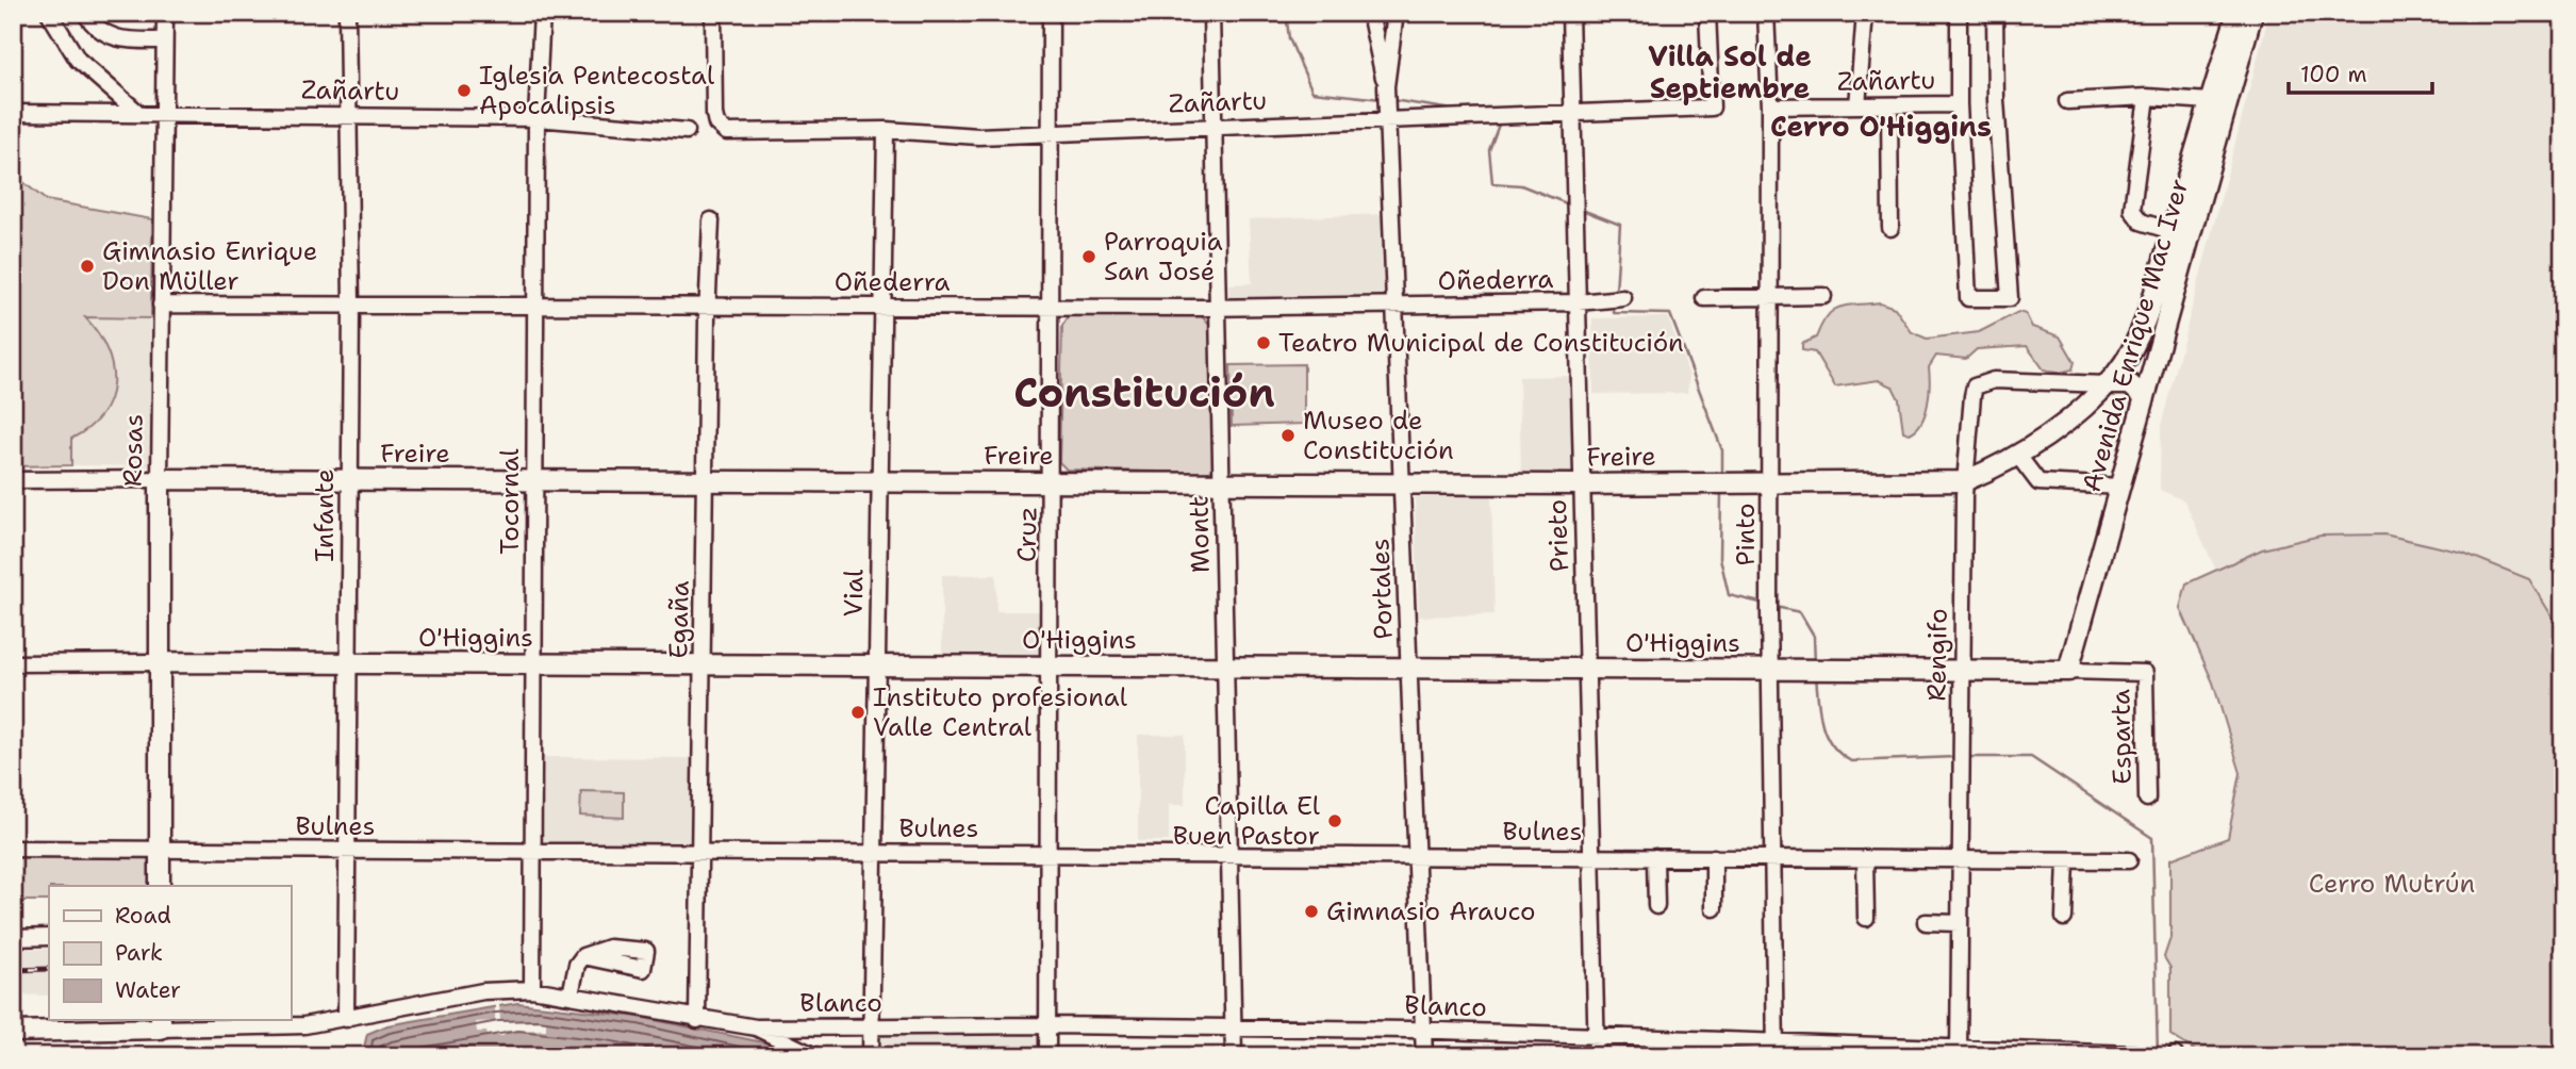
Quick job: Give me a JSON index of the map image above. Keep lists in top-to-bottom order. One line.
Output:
{"streets":{"main road":["Avenida Enrique Mac Iver","Rosas","Freire","O'Higgins"],"street":["Zañartu","Oñederra","Tocornal","Infante","Cruz","Montt","Pinto","Prieto","Portales","Vial","Egaña","Rengifo","Esparta","Bulnes","Blanco"]},"crossings":[["Zañartu","Rosas"],["Zañartu","Tocornal"],["Zañartu","Infante"],["Zañartu","Cruz"],["Zañartu","Montt"],["Zañartu","Pinto"],["Zañartu","Prieto"],["Zañartu","Portales"],["Zañartu","Vial"],["Oñederra","Rosas"],["Oñederra","Tocornal"],["Oñederra","Infante"],["Oñederra","Cruz"],["Oñederra","Montt"],["Oñederra","Prieto"],["Oñederra","Portales"],["Oñederra","Vial"],["Oñederra","Egaña"],["Avenida Enrique Mac Iver","Freire"],["Avenida Enrique Mac Iver","O'Higgins"],["Avenida Enrique Mac Iver","Rengifo"],["Rosas","Freire"],["Rosas","O'Higgins"],["Rosas","Bulnes"],["Freire","Tocornal"],["Freire","Infante"],["Freire","Cruz"],["Freire","Montt"],["Freire","Pinto"],["Freire","Prieto"],["Freire","Portales"],["Freire","Vial"],["Freire","Egaña"],["Freire","Rengifo"],["Tocornal","O'Higgins"],["Tocornal","Bulnes"],["Infante","O'Higgins"],["Infante","Bulnes"],["Cruz","O'Higgins"],["Cruz","Bulnes"],["Cruz","Blanco"],["Montt","O'Higgins"],["Montt","Bulnes"],["Montt","Blanco"],["Pinto","O'Higgins"],["Pinto","Bulnes"],["Pinto","Blanco"],["Prieto","O'Higgins"],["Prieto","Bulnes"],["Prieto","Blanco"],["Portales","O'Higgins"],["Portales","Bulnes"],["Portales","Blanco"],["Vial","O'Higgins"],["Vial","Bulnes"],["Vial","Blanco"],["Egaña","O'Higgins"],["Egaña","Bulnes"],["O'Higgins","Rengifo"],["O'Higgins","Esparta"],["Rengifo","Bulnes"],["Rengifo","Blanco"]],"districts":["Villa Sol de Septiembre","Cerro O'Higgins","Constitución"],"parks":["Cerro Mutrún"],"places":["Iglesia Pentecostal Apocalipsis","Parroquia San José","Gimnasio Enrique Don Müller","Teatro Municipal de Constitución","Museo de Constitución","Instituto profesional Valle Central","Capilla El Buen Pastor","Gimnasio Arauco"],"legend":["Road","Park","Water"],"scale_bar":"100 m"}
